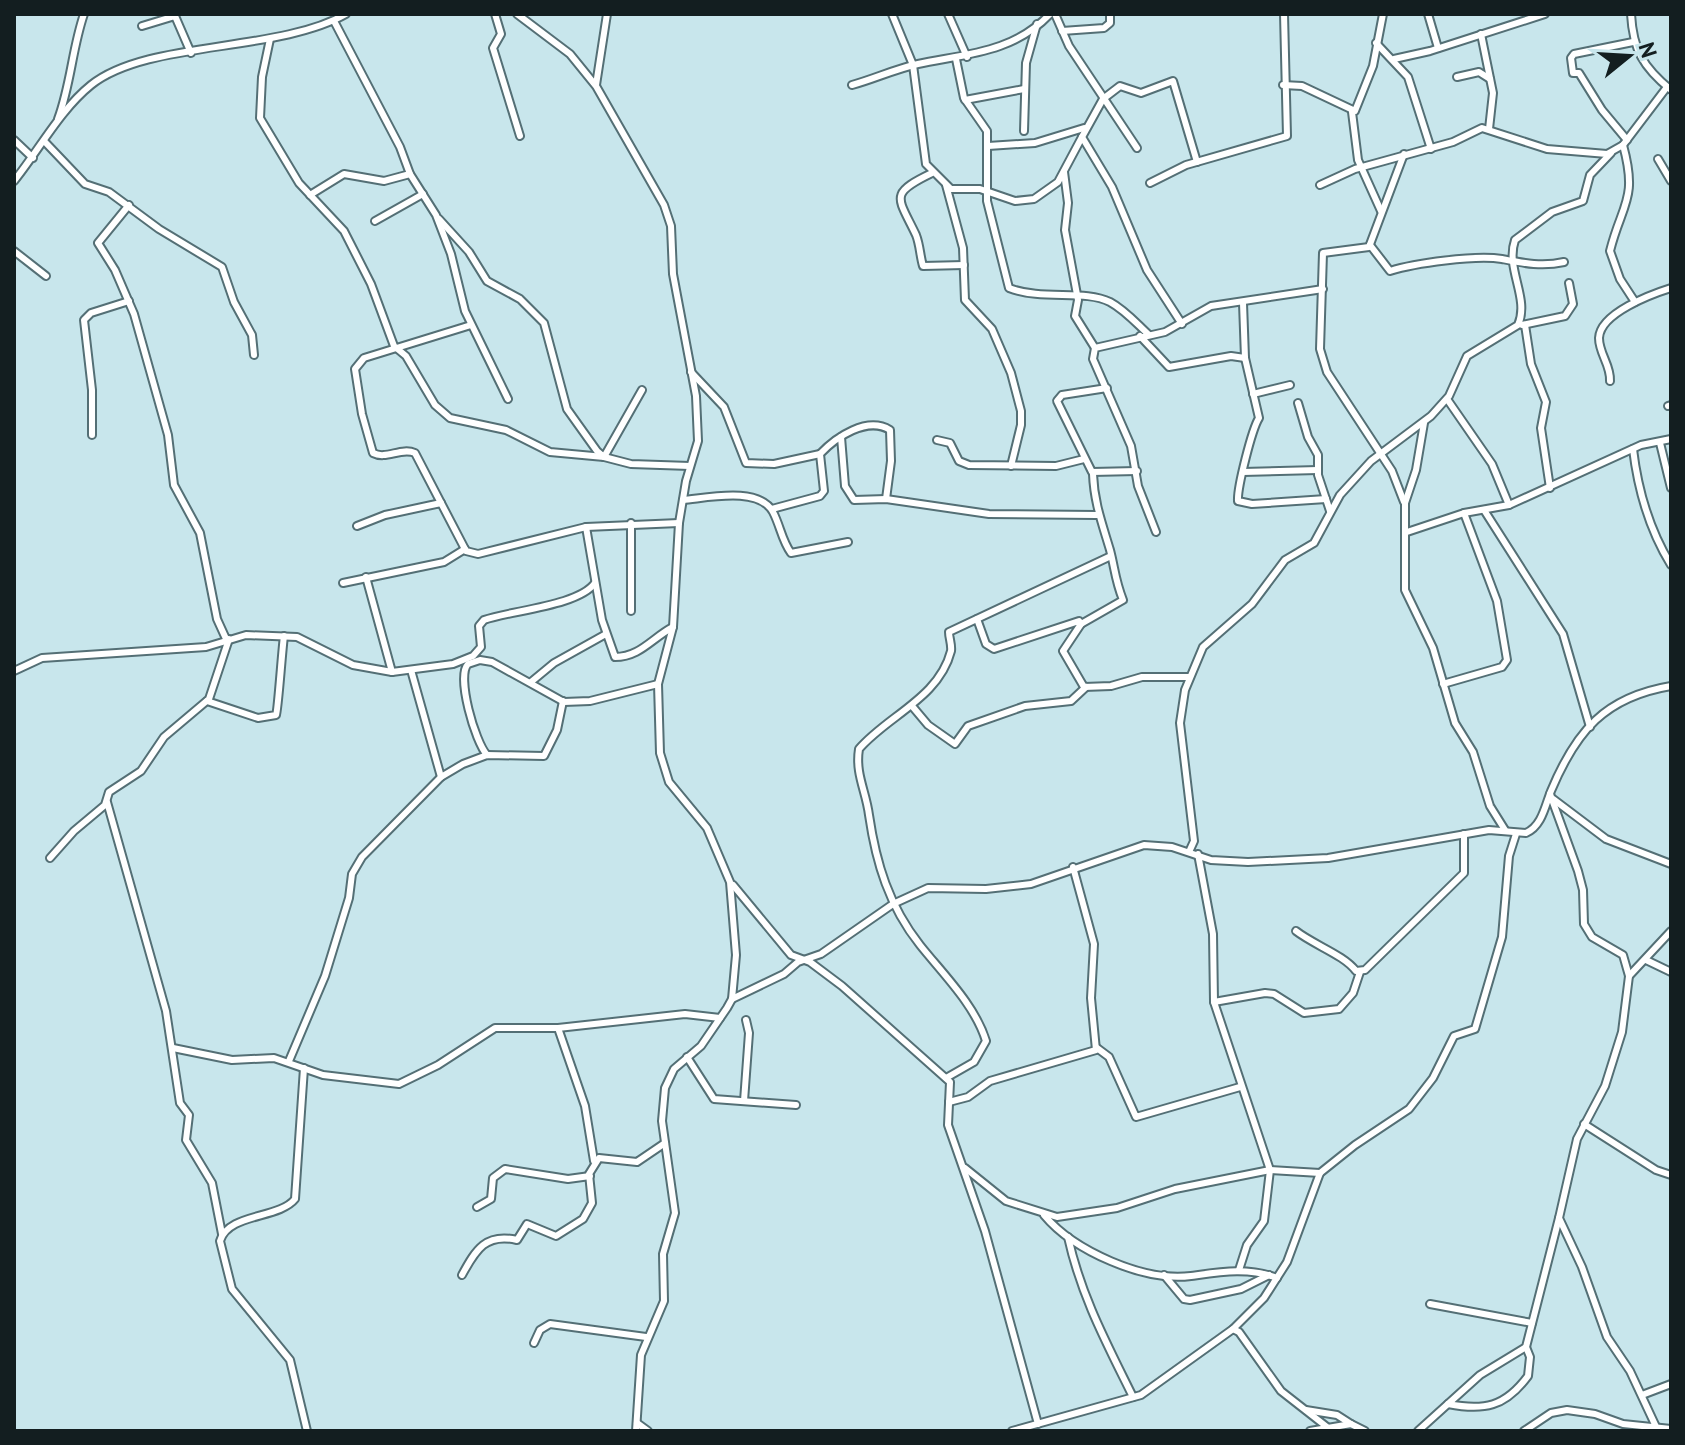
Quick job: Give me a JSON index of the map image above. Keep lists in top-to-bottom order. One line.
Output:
{"north":"right"}
